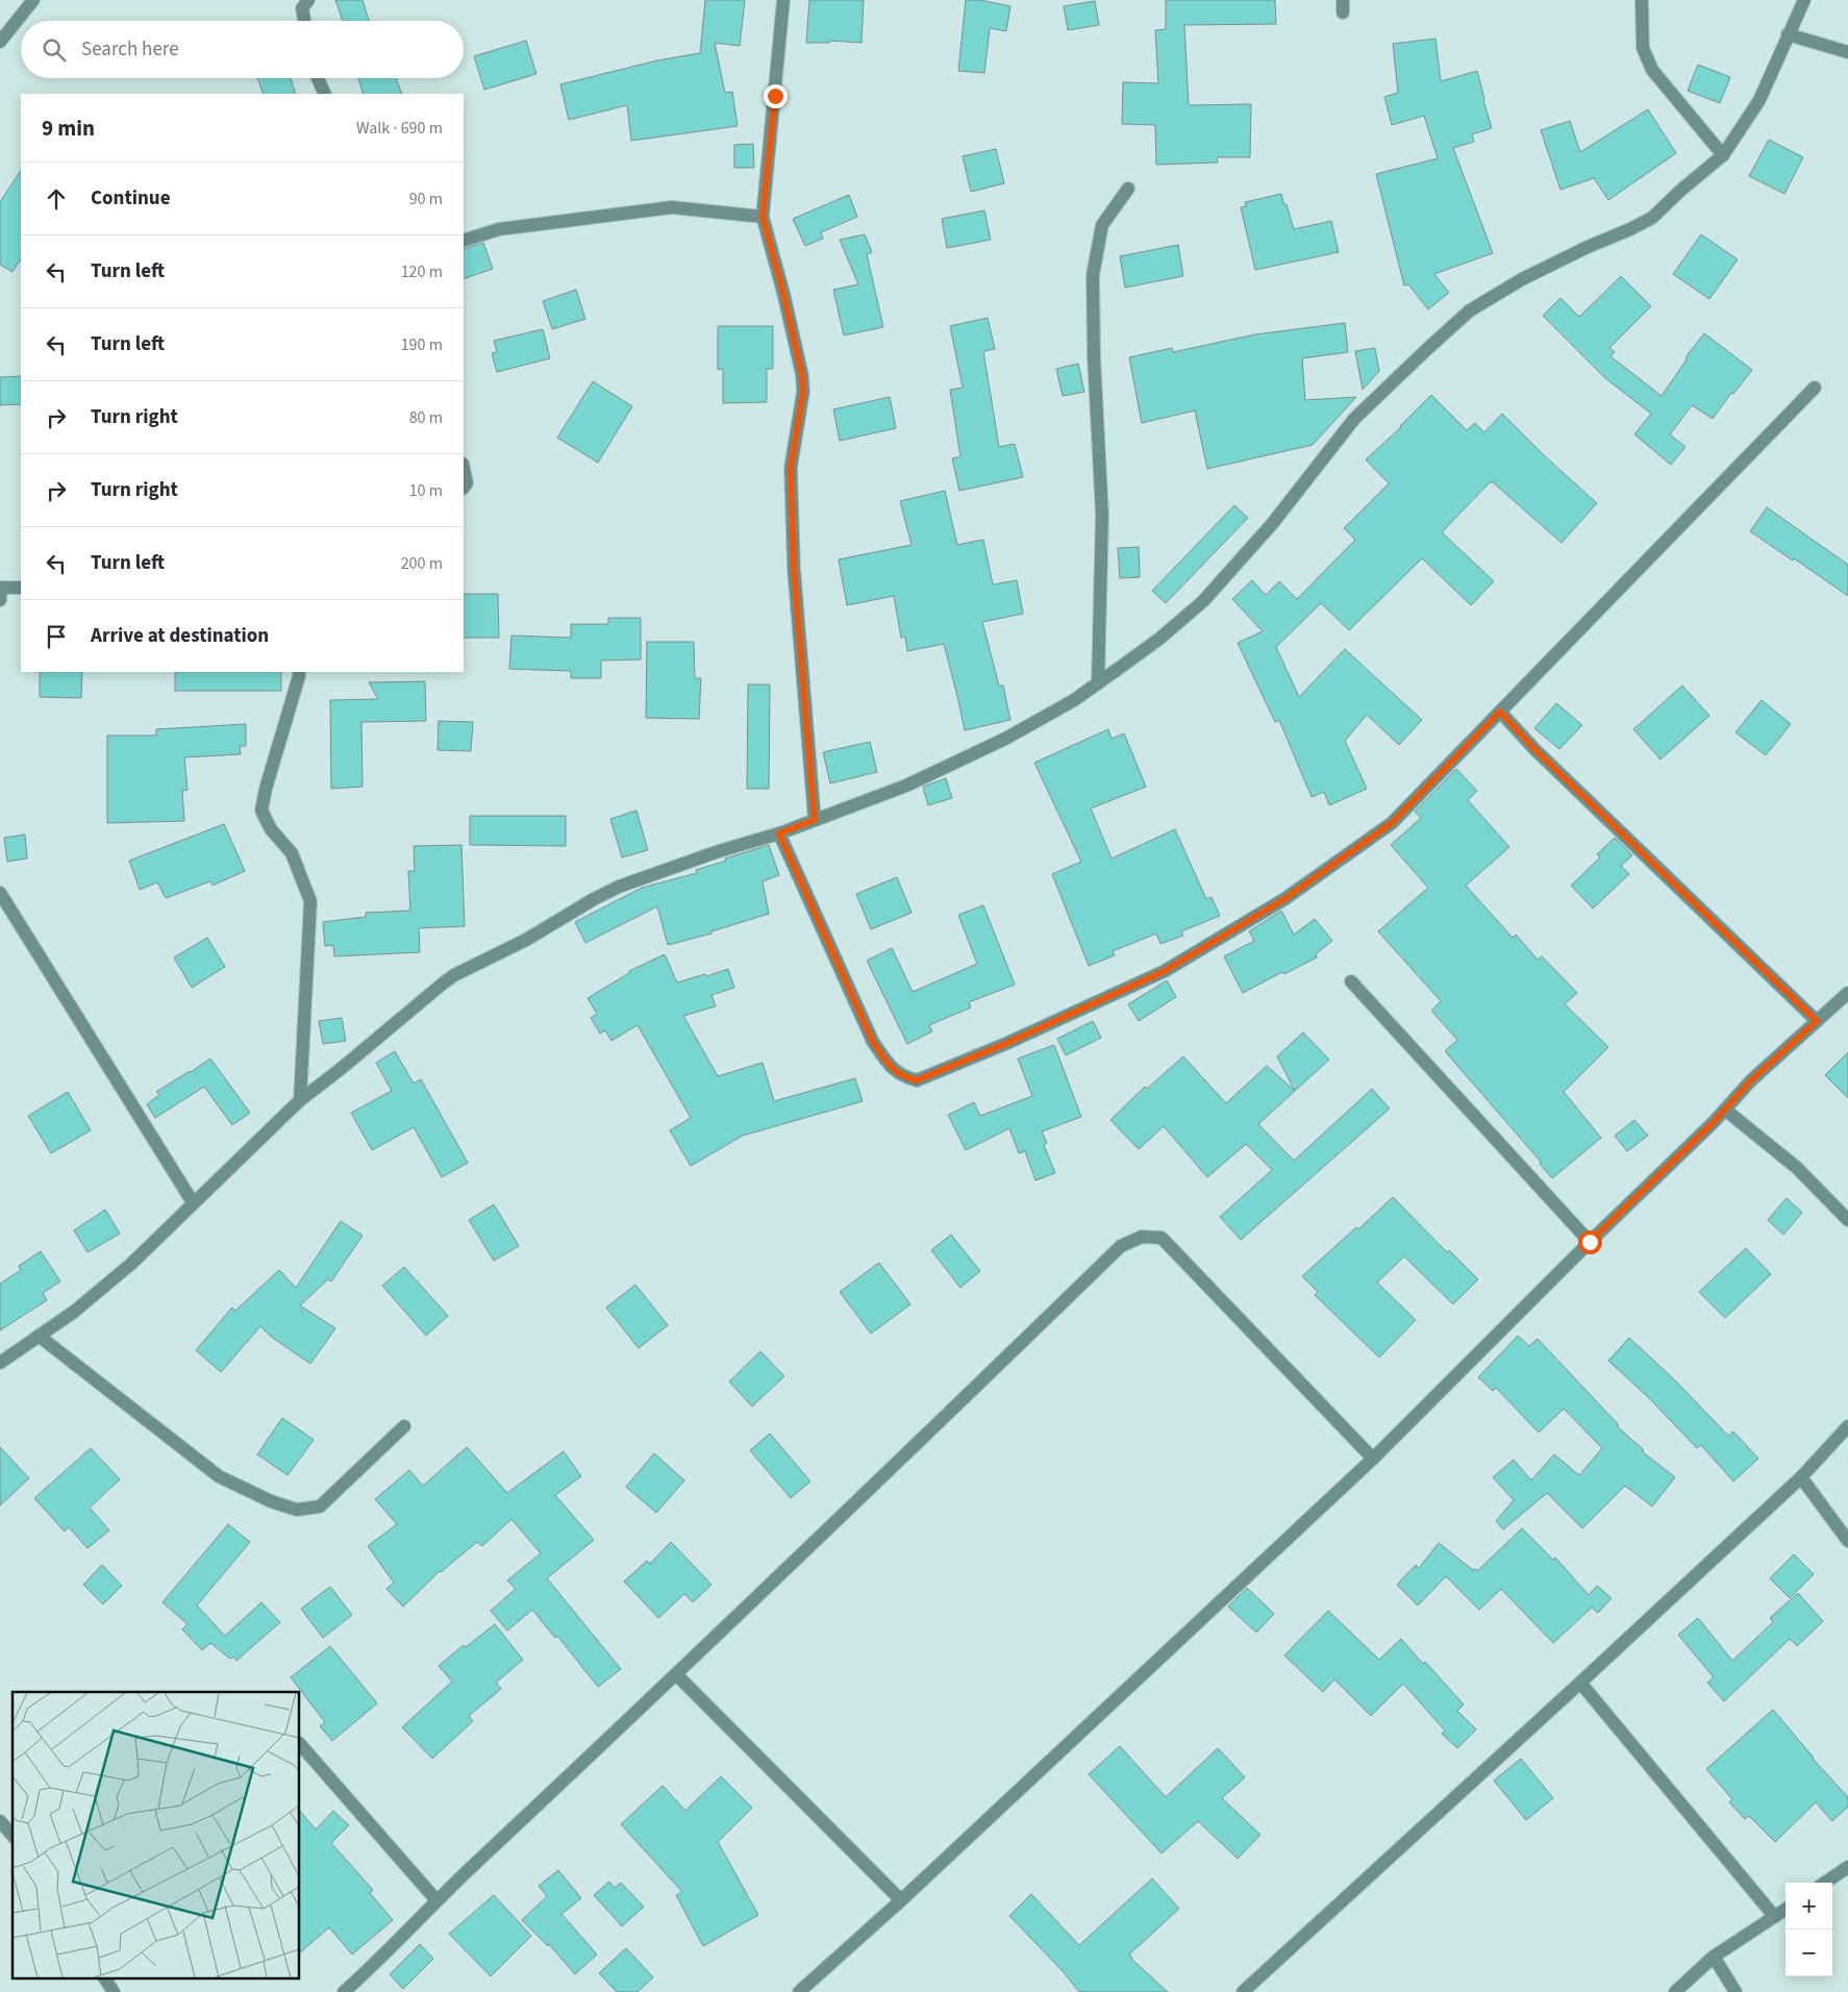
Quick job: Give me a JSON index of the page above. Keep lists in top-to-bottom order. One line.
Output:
{"page":{"search":"Search here","heading":["9 min","Walk · 690 m"],"list":[["Continue","90 m"],["Turn left","120 m"],["Turn left","190 m"],["Turn right","80 m"],["Turn right","10 m"],["Turn left","200 m"],"Arrive at destination"],"map_buttons":["+","−"]}}
